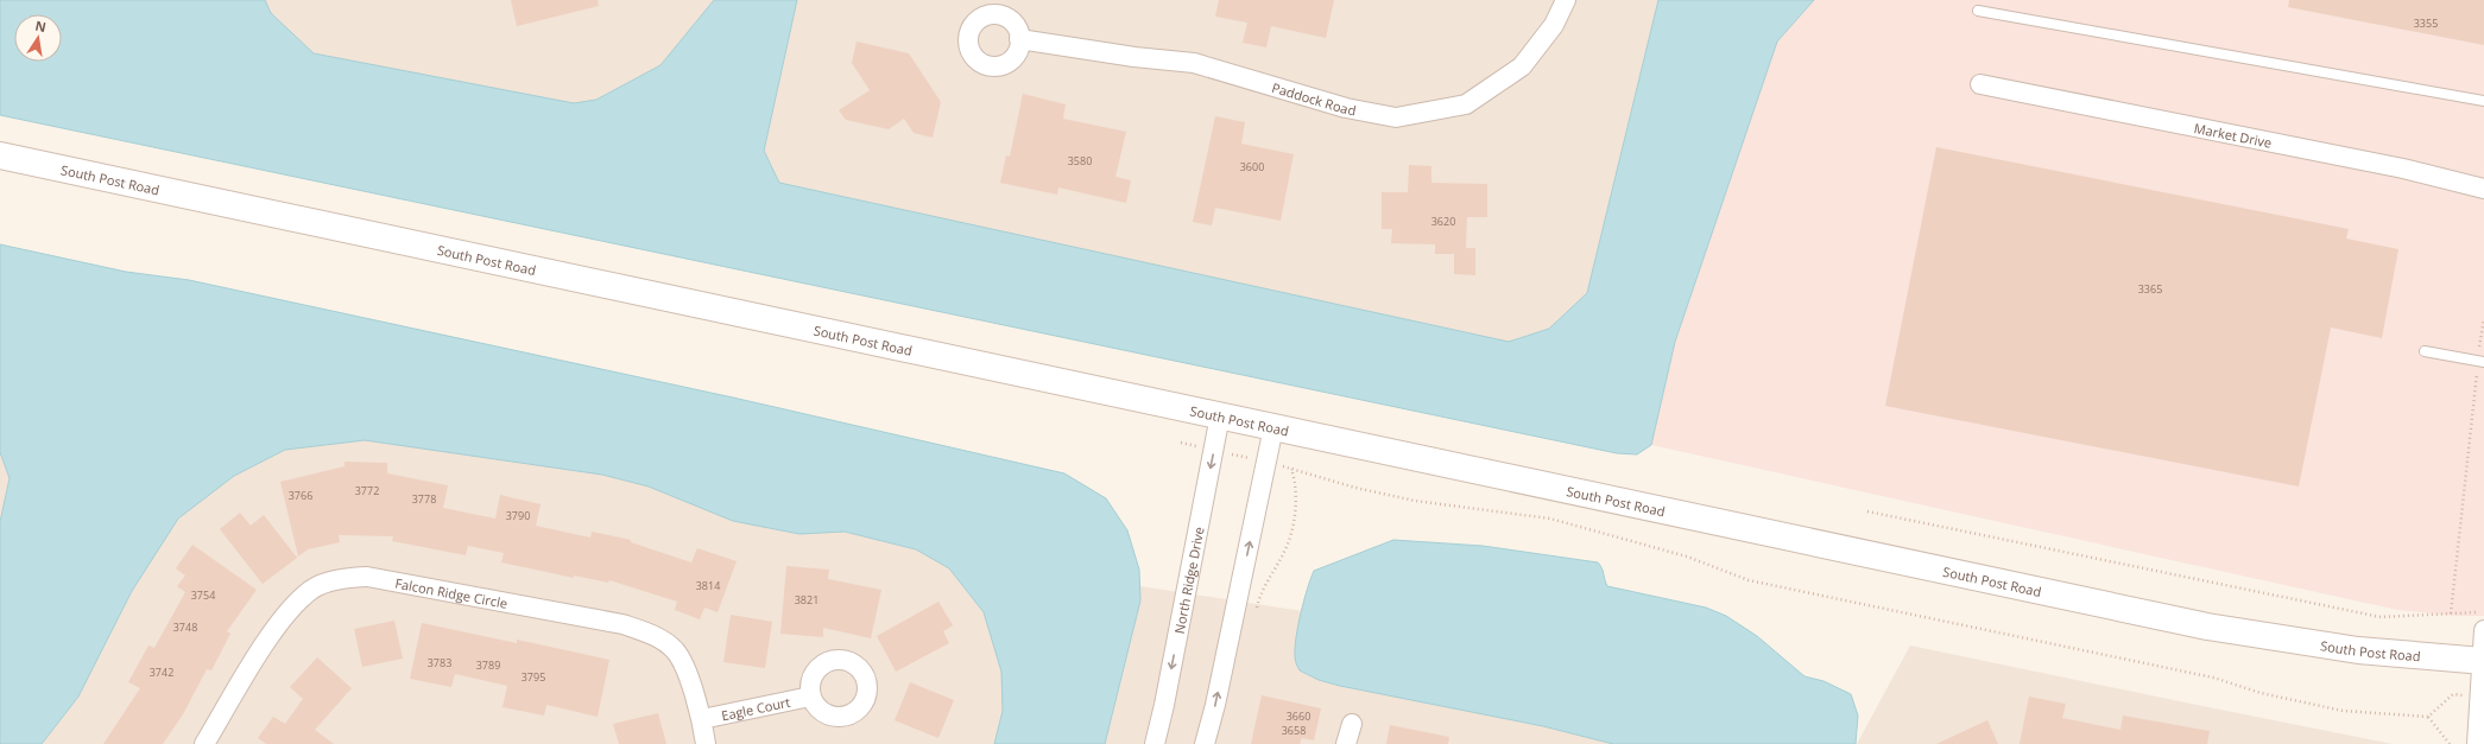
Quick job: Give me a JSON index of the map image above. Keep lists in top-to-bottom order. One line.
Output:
{"streets":{"street":["Paddock Road","Market Drive","South Post Road","North Ridge Drive","Falcon Ridge Circle","Eagle Court"]},"crossings":[["South Post Road","North Ridge Drive"],["Falcon Ridge Circle","Eagle Court"]],"house_numbers":["3355","3580","3600","3620","3365","3772","3766","3778","3790","3814","3754","3821","3748","3783","3789","3742","3795","3660","3658"],"north":"top"}
